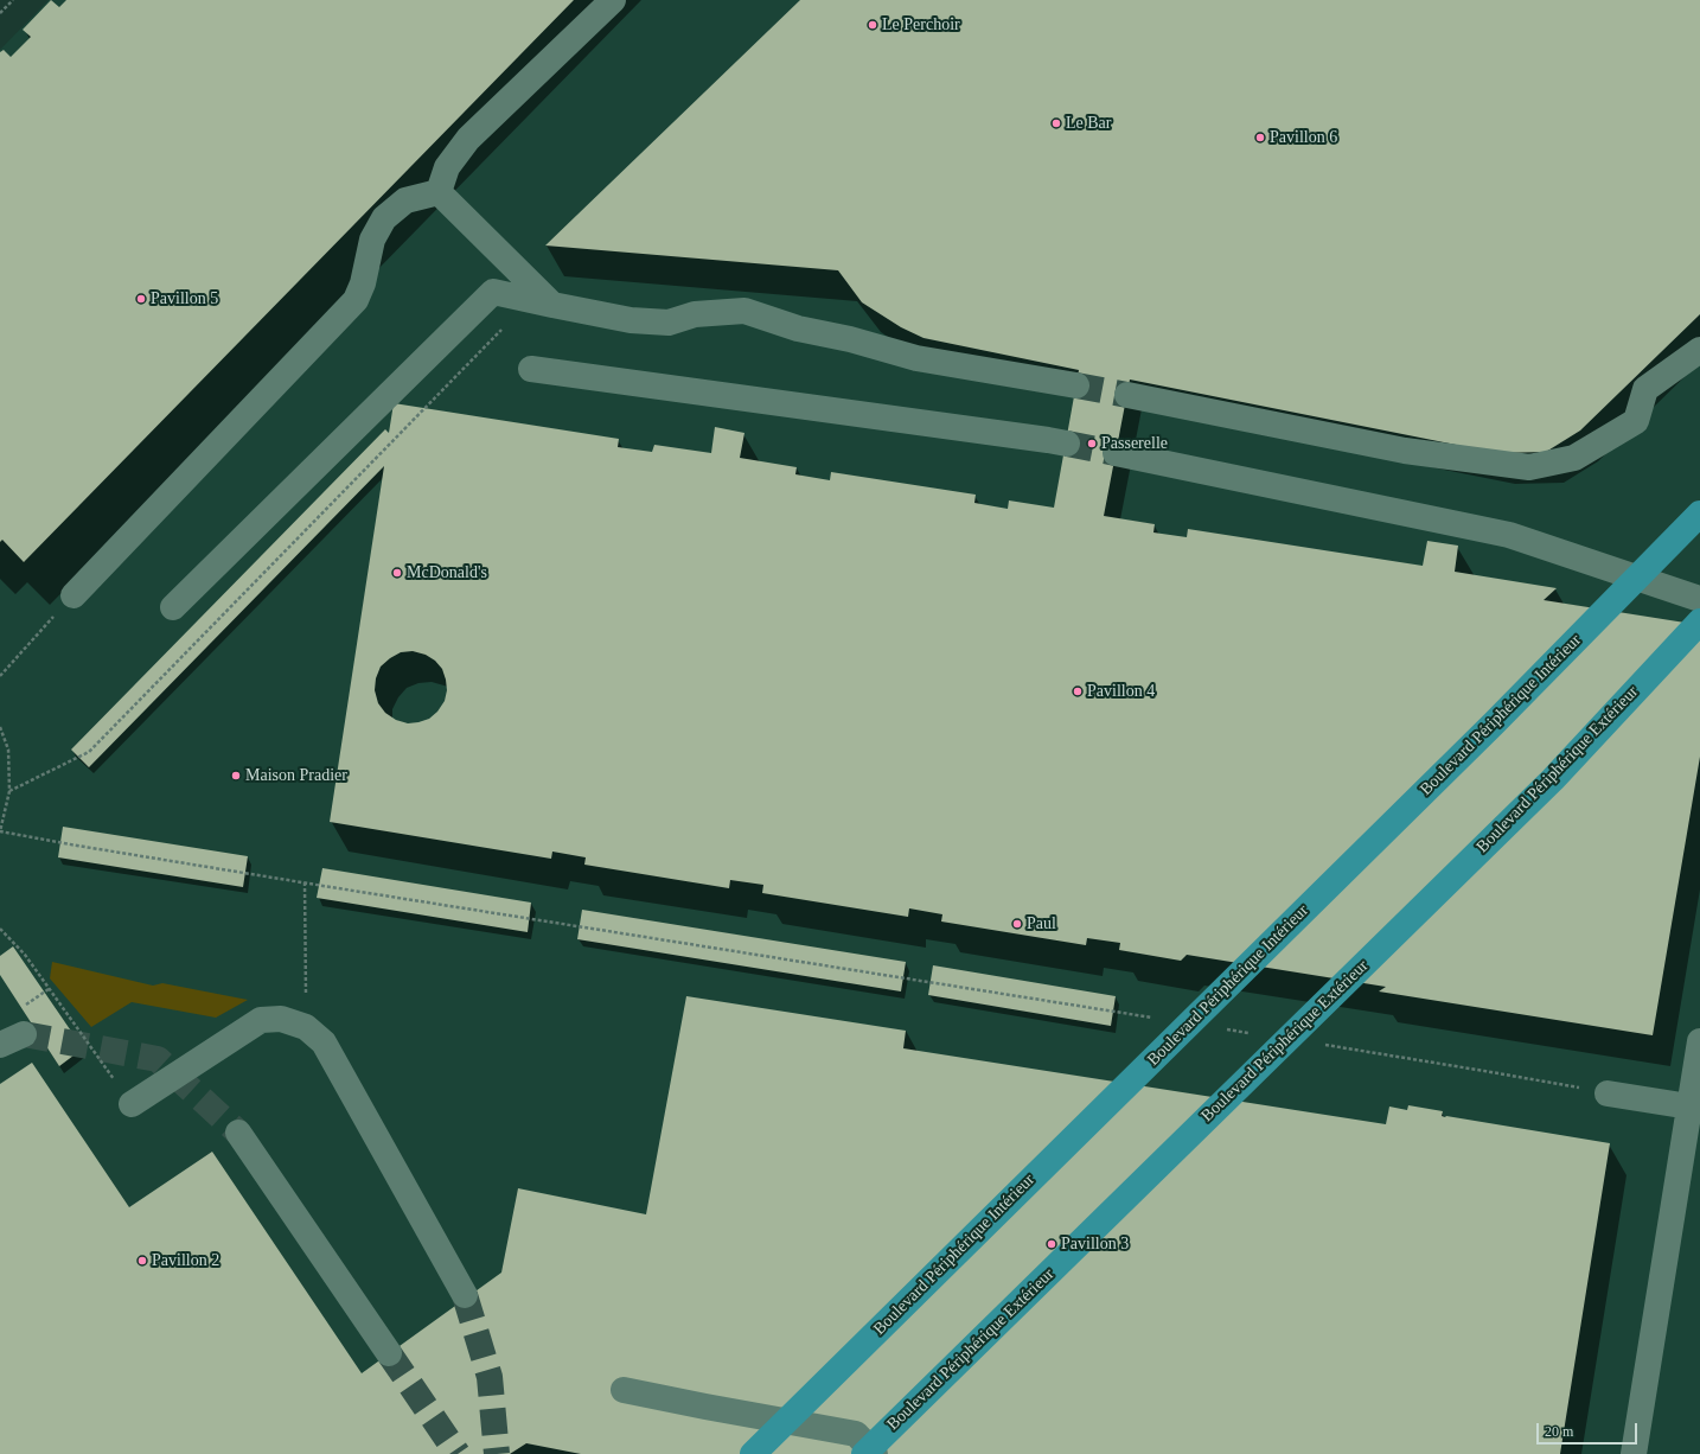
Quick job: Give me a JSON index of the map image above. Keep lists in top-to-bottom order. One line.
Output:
{"streets":{"highway":["Boulevard Périphérique Intérieur","Boulevard Périphérique Extérieur"]},"places":["Le Perchoir","Le Bar","Pavillon 6","Pavillon 5","Passerelle","McDonald's","Pavillon 4","Maison Pradier","Paul","Pavillon 3","Pavillon 2"],"scale_bar":"20 m"}
